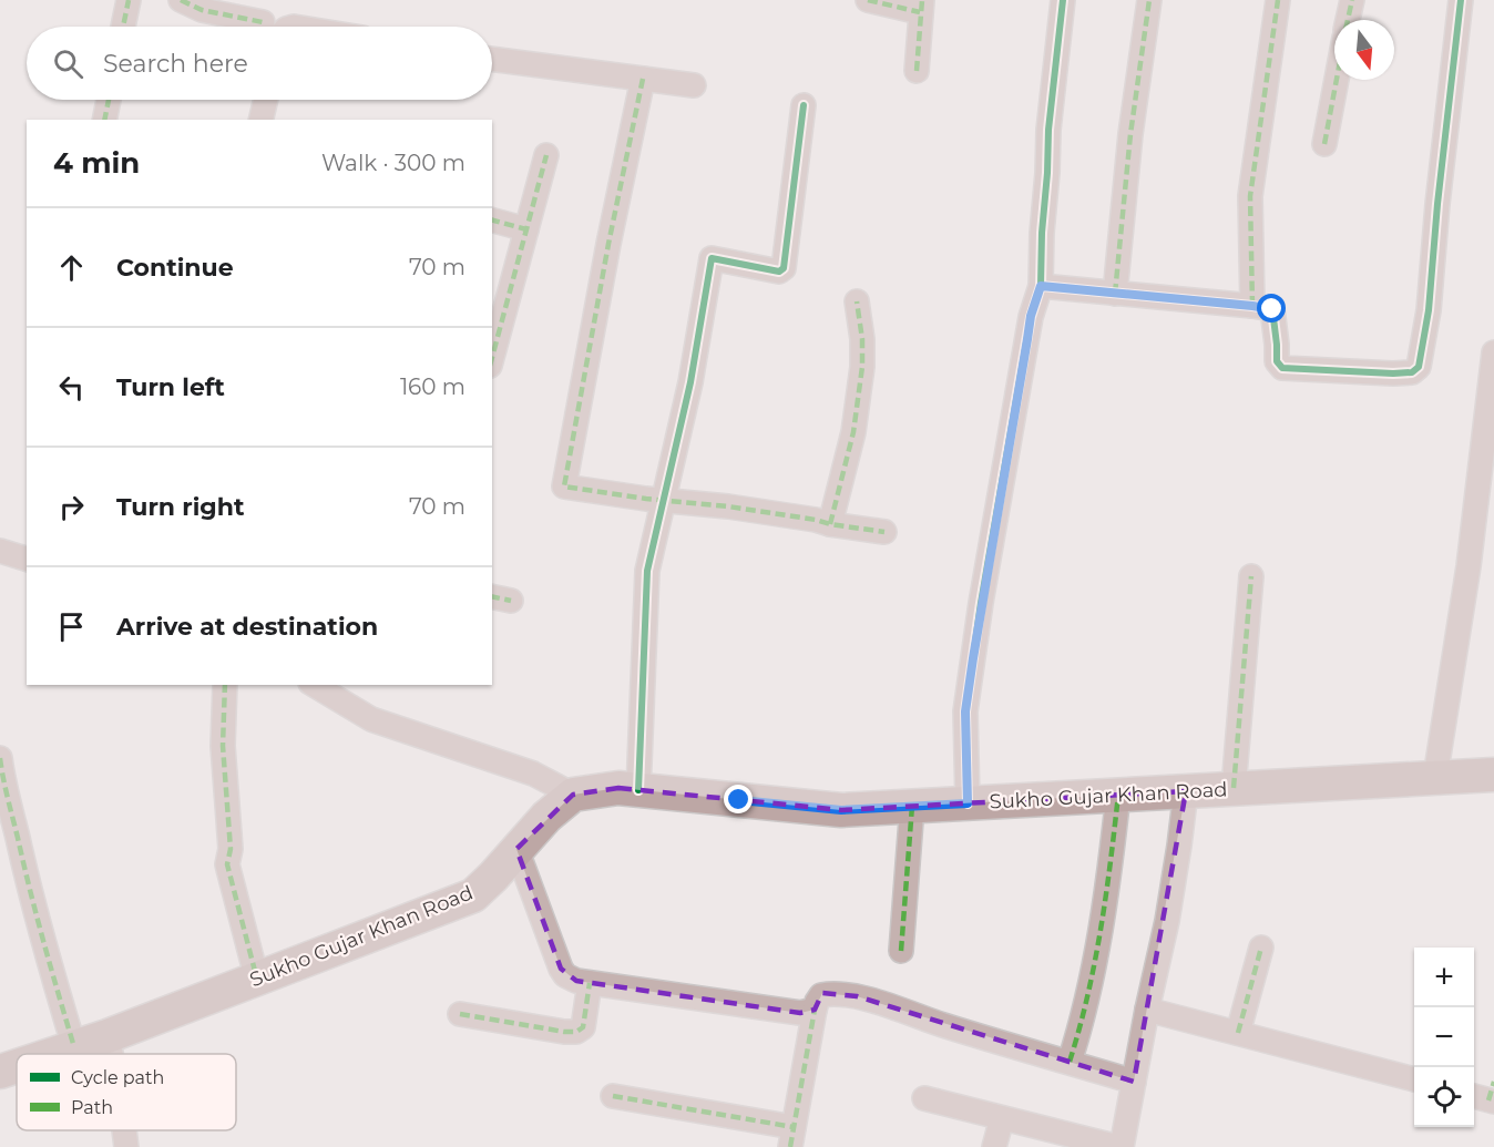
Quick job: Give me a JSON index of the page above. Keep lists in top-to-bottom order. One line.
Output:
{"streets":{"main road":["Sukho Gujar Khan Road"]},"legend":["Cycle path","Path"],"north":"bottom","page":{"search":"Search here","heading":["4 min","Walk · 300 m"],"list":[["Continue","70 m"],["Turn left","160 m"],["Turn right","70 m"],"Arrive at destination"],"map_buttons":["+","−"]}}
